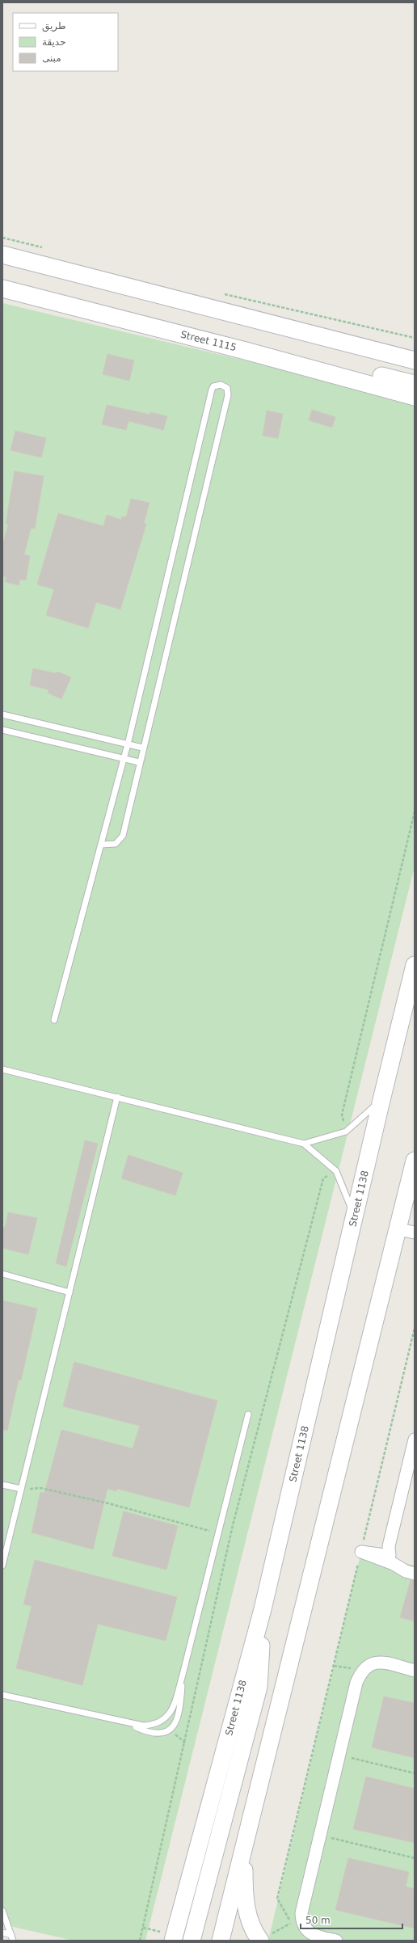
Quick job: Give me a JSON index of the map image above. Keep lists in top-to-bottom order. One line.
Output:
{"streets":{"street":["Street 1115","Street 1138"]},"legend":["طريق","حديقة","مبنى"],"scale_bar":"50 m"}
